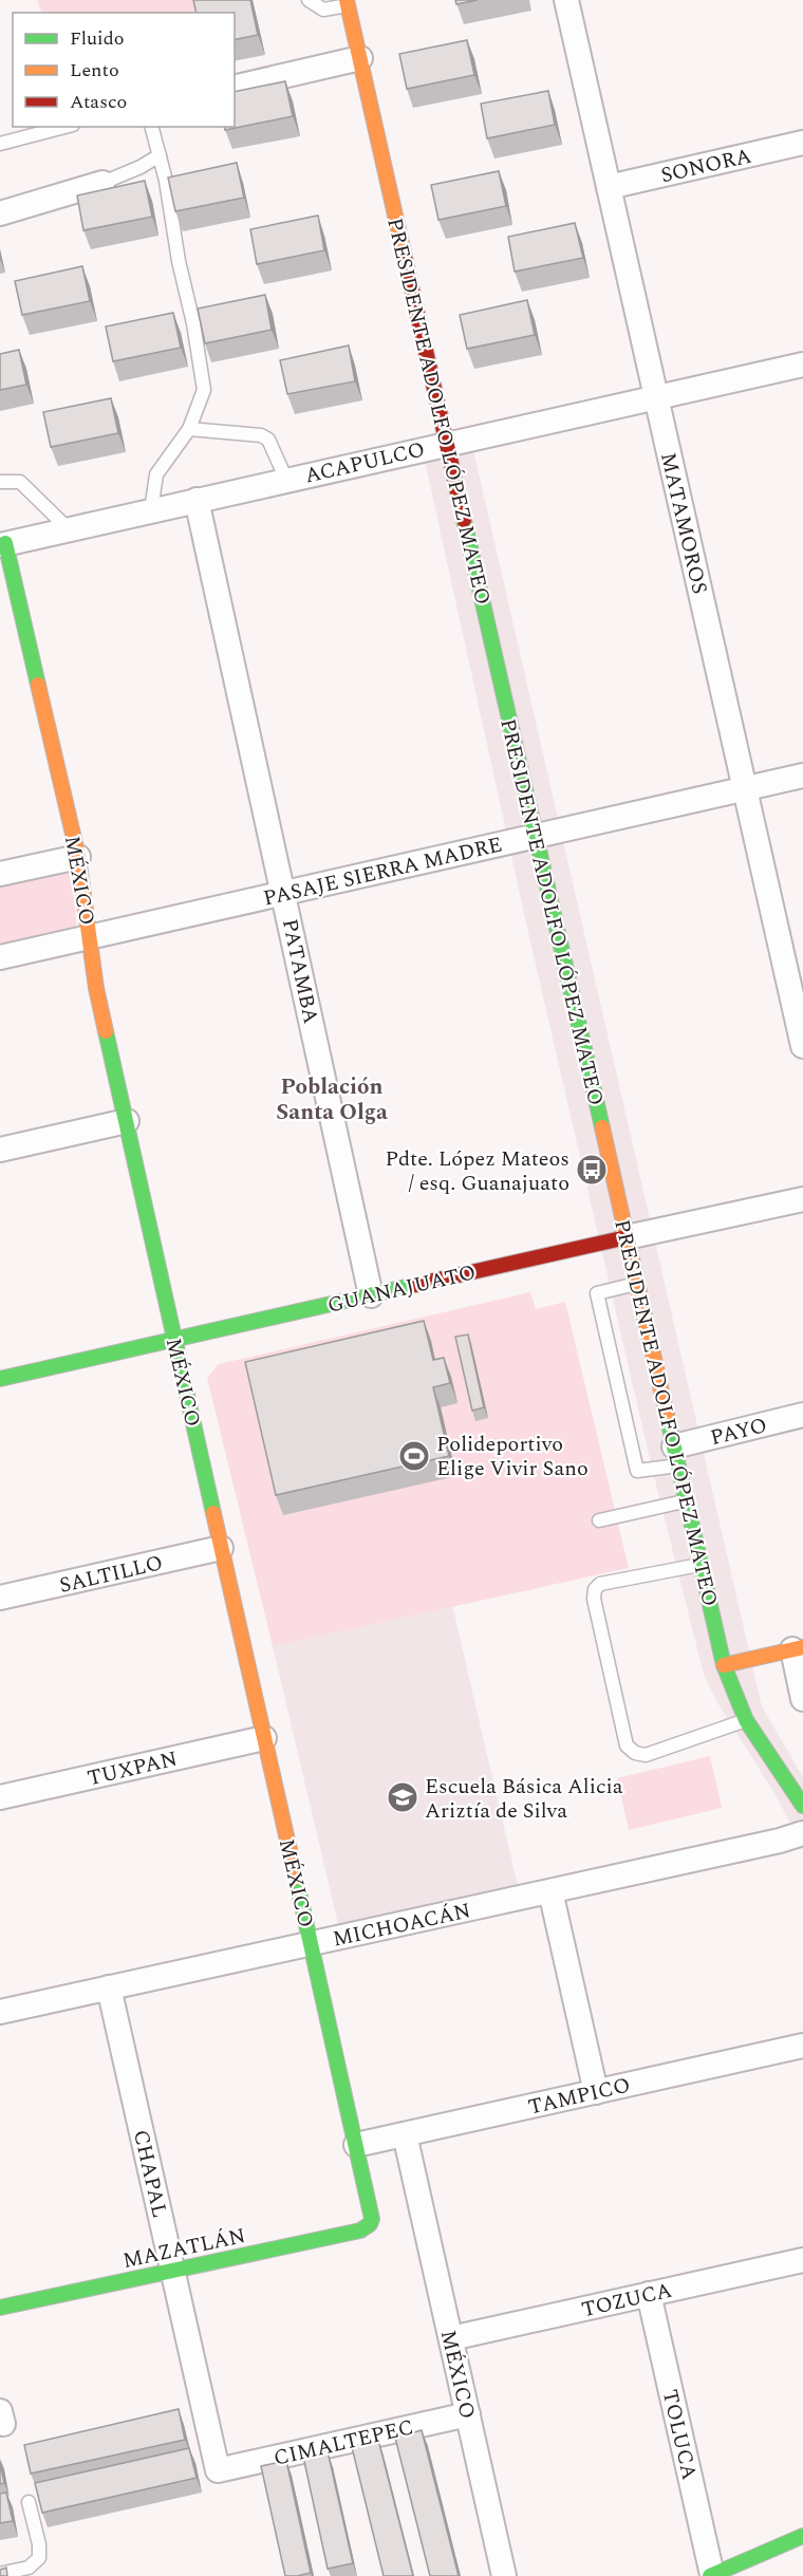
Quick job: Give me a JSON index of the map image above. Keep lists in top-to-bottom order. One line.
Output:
{"streets":{"street":["SONORA","PRESIDENTE ADOLFO LÓPEZ MATEO","ACAPULCO","MATAMOROS","PASAJE SIERRA MADRE","MÉXICO","PATAMBA","GUANAJUATO","PAYO","SALTILLO","TUXPAN","MICHOACÁN","TAMPICO","CHAPAL","MAZATLÁN","TOZUCA","TOLUCA","CIMALTEPEC"]},"crossings":[["SONORA","MATAMOROS"],["PRESIDENTE ADOLFO LÓPEZ MATEO","ACAPULCO"],["PRESIDENTE ADOLFO LÓPEZ MATEO","PASAJE SIERRA MADRE"],["PRESIDENTE ADOLFO LÓPEZ MATEO","GUANAJUATO"],["PRESIDENTE ADOLFO LÓPEZ MATEO","PAYO"],["ACAPULCO","MATAMOROS"],["ACAPULCO","MÉXICO"],["ACAPULCO","PATAMBA"],["MATAMOROS","PASAJE SIERRA MADRE"],["PASAJE SIERRA MADRE","MÉXICO"],["PASAJE SIERRA MADRE","PATAMBA"],["MÉXICO","GUANAJUATO"],["MÉXICO","SALTILLO"],["MÉXICO","TUXPAN"],["MÉXICO","MICHOACÁN"],["MÉXICO","TAMPICO"],["MÉXICO","MAZATLÁN"],["MÉXICO","TOZUCA"],["MÉXICO","CIMALTEPEC"],["PATAMBA","GUANAJUATO"],["MICHOACÁN","CHAPAL"],["CHAPAL","MAZATLÁN"],["CHAPAL","CIMALTEPEC"],["TOZUCA","TOLUCA"]],"districts":["Población Santa Olga"],"places":{"bus stop":["Pdte. López Mateos / esq. Guanajuato"],"sports":["Polideportivo Elige Vivir Sano"],"school or university":["Escuela Básica Alicia Ariztía de Silva"]},"legend":["Fluido","Lento","Atasco"]}
